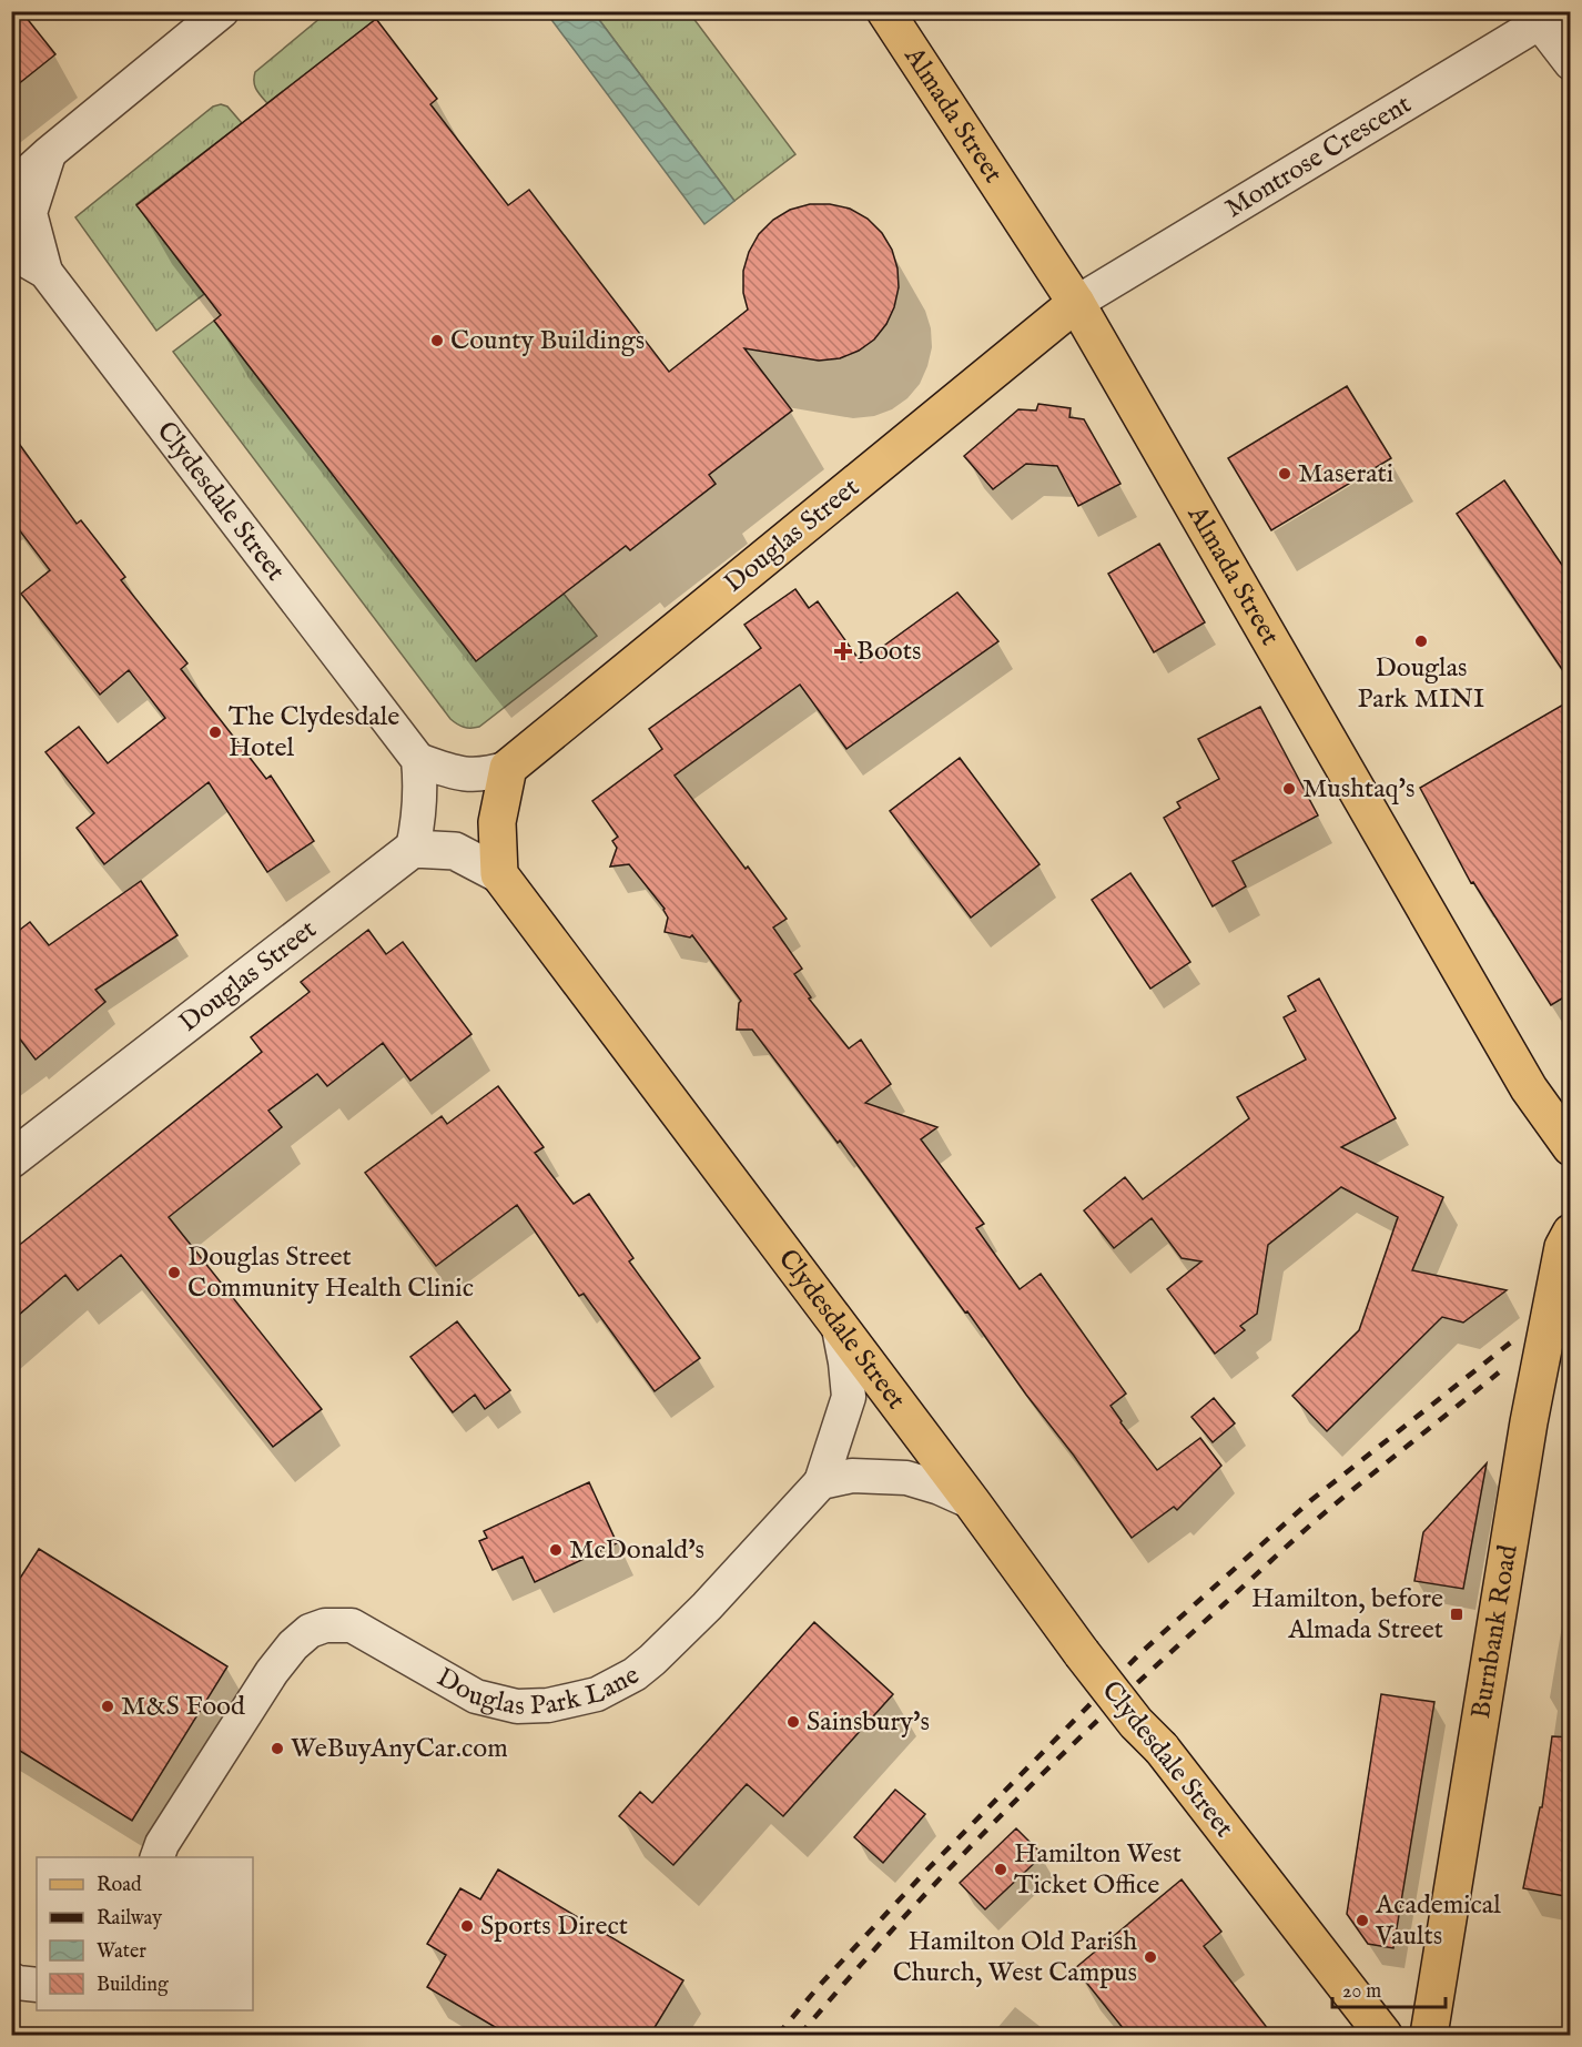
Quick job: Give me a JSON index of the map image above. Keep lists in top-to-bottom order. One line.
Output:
{"streets":{"main road":["Almada Street","Clydesdale Street","Douglas Street","Burnbank Road"],"street":["Montrose Crescent","Douglas Park Lane"]},"crossings":[["Almada Street","Montrose Crescent"],["Almada Street","Douglas Street"],["Montrose Crescent","Douglas Street"]],"places":{"other":["County Buildings","Maserati","Douglas Park MINI","The Clydesdale Hotel","Mushtaq's","Douglas Street Community Health Clinic","McDonald's","M&S Food","Sainsbury's","WeBuyAnyCar.com","Hamilton West Ticket Office","Academical Vaults","Sports Direct","Hamilton Old Parish Church, West Campus"],"health":["Boots"],"transit":["Hamilton, before Almada Street"]},"legend":["Road","Railway","Water","Building"],"scale_bar":"20 m"}
